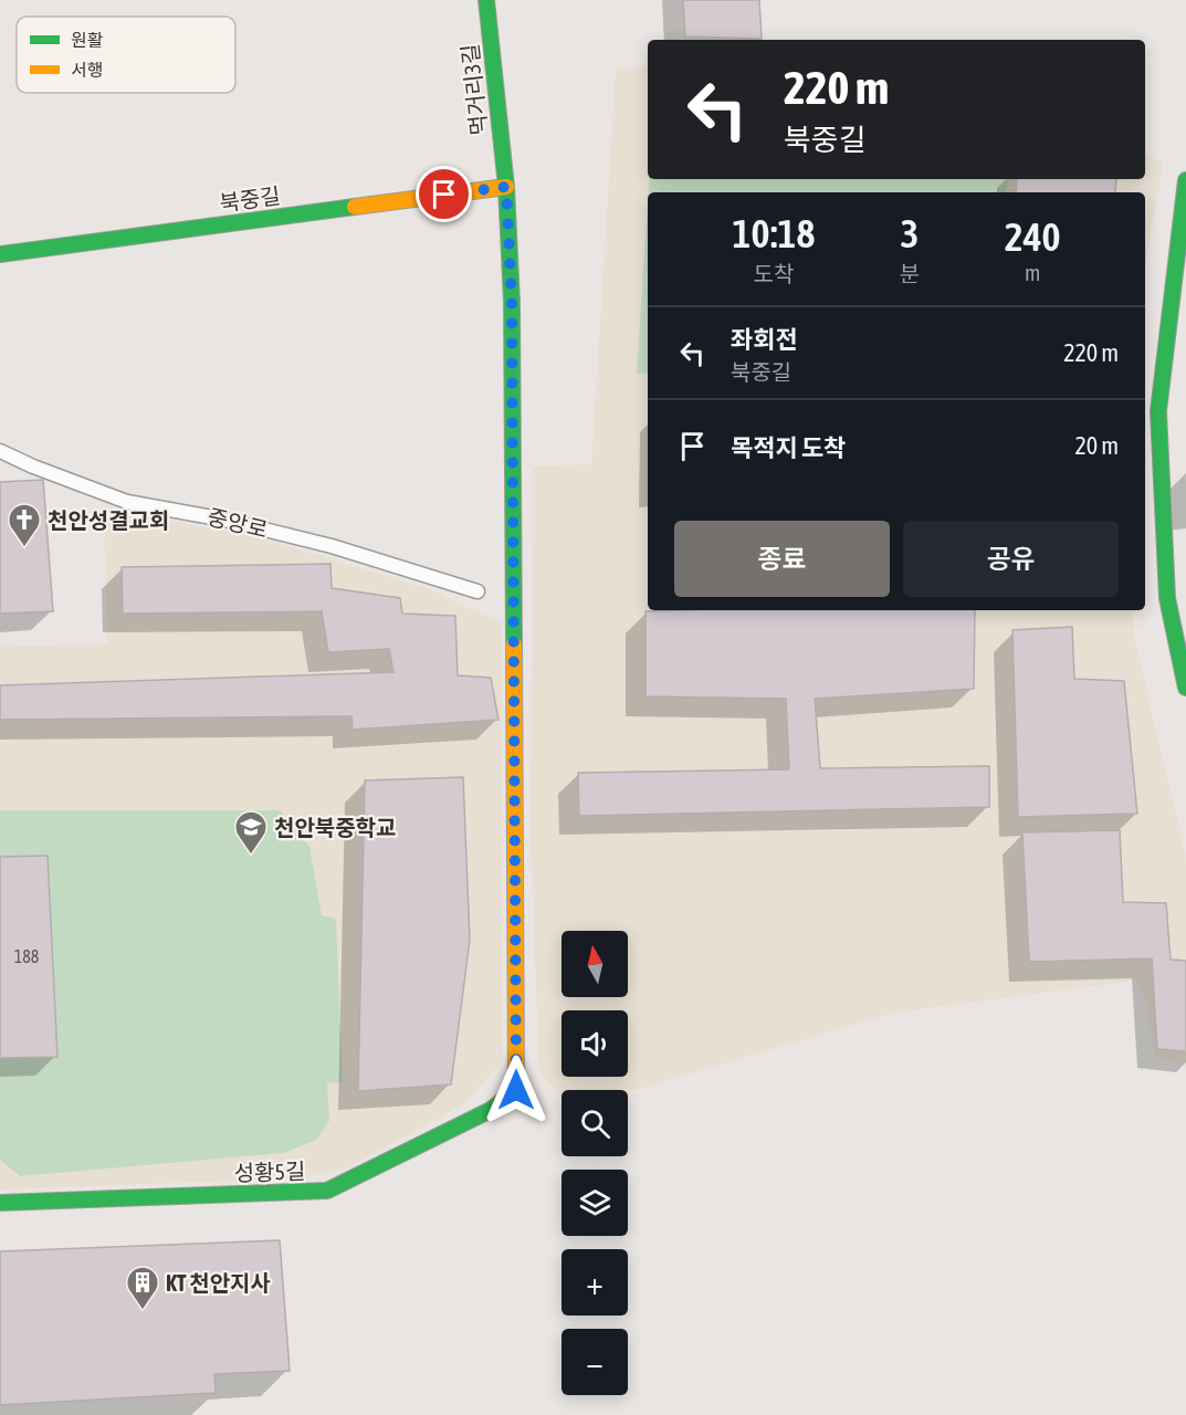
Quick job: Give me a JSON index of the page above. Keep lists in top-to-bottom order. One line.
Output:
{"streets":{"street":["먹거리3길","북중길","성황5길"],"lane":["중앙로"]},"crossings":[["먹거리3길","북중길"],["먹거리3길","성황5길"]],"places":{"church":["천안성결교회"],"school or university":["천안북중학교"],"building":["KT 천안지사"]},"house_numbers":["188"],"legend":["원활","서행"],"north":"top","page":{"turn":["220 m","북중길"],"eta":["10:18","도착","3","분","240","m"],"list":[{"name":"좌회전","note":"북중길","value":"220 m"},{"name":"목적지 도착","value":"20 m"}],"buttons":["종료","공유"],"map_buttons":["+","−"]}}
